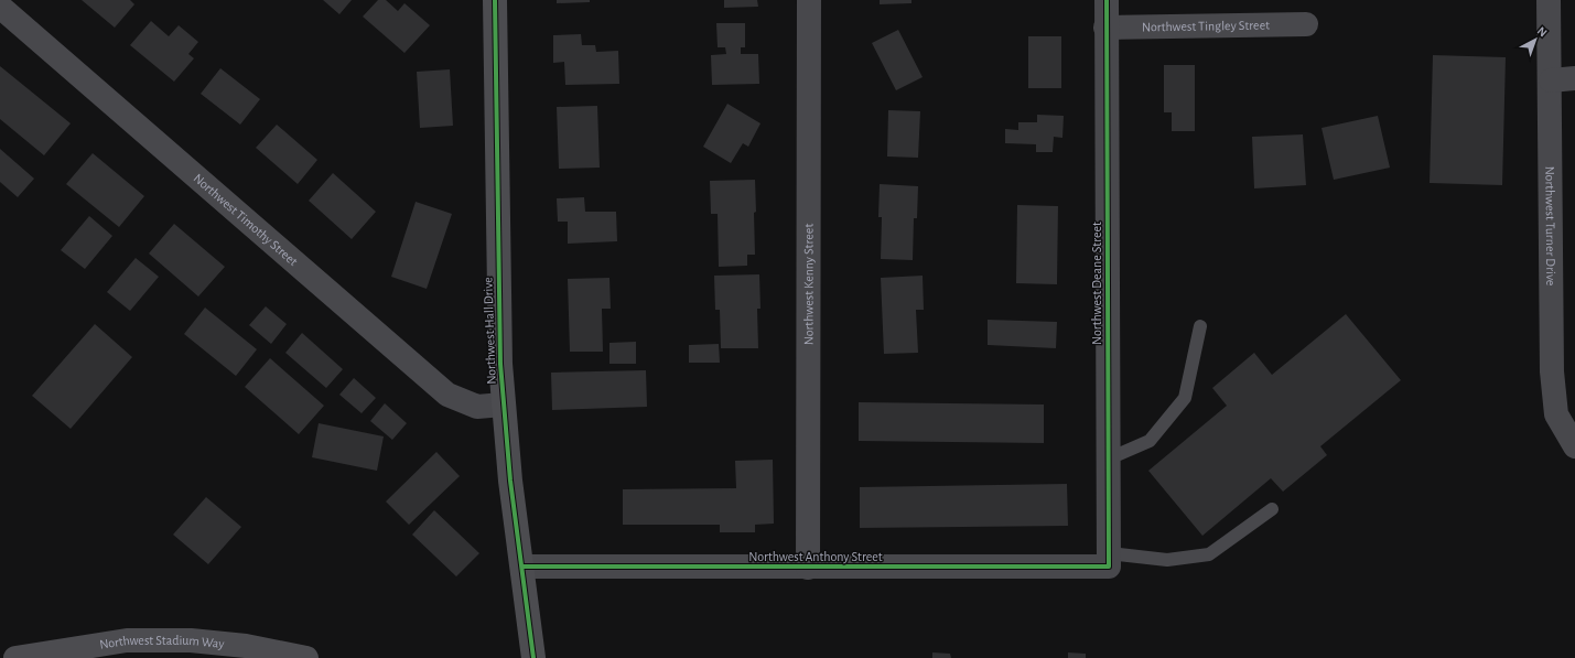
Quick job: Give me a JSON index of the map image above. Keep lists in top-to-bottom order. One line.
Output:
{"streets":{"street":["Northwest Tingley Street","Northwest Timothy Street","Northwest Turner Drive","Northwest Deane Street","Northwest Kenny Street","Northwest Hall Drive","Northwest Anthony Street","Northwest Stadium Way"]},"crossings":[["Northwest Tingley Street","Northwest Deane Street"],["Northwest Timothy Street","Northwest Hall Drive"],["Northwest Deane Street","Northwest Anthony Street"],["Northwest Kenny Street","Northwest Anthony Street"],["Northwest Hall Drive","Northwest Anthony Street"]],"north":"top right"}
